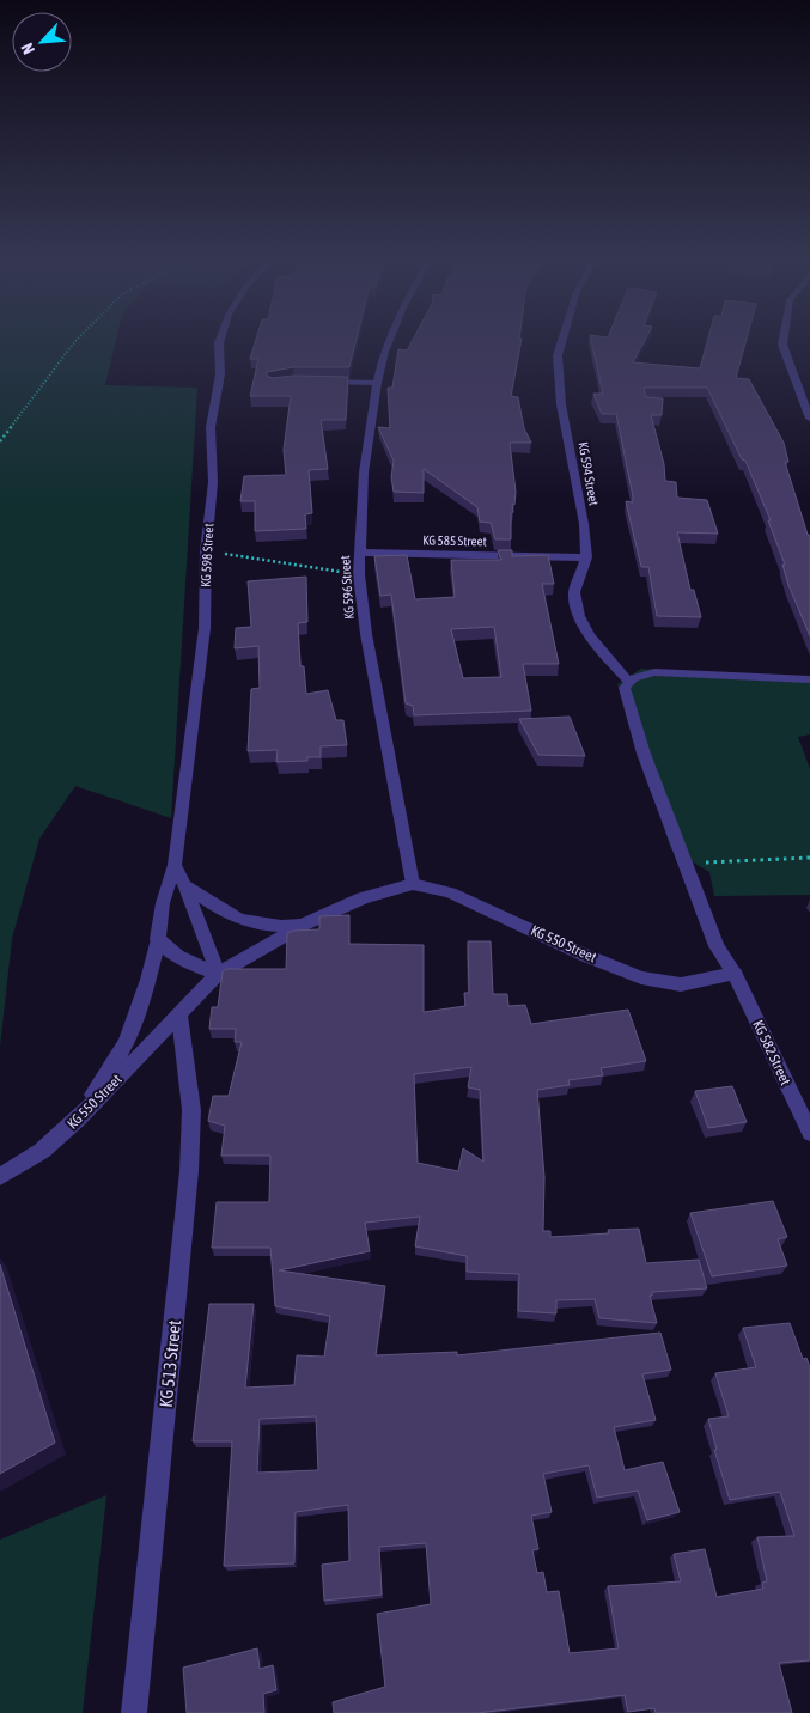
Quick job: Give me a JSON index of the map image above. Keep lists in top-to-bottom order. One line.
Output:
{"streets":{"street":["KG 594 Street","KG 585 Street","KG 598 Street","KG 596 Street","KG 550 Street","KG 582 Street","KG 513 Street"]},"crossings":[["KG 594 Street","KG 585 Street"],["KG 585 Street","KG 596 Street"],["KG 598 Street","KG 550 Street"],["KG 596 Street","KG 550 Street"],["KG 550 Street","KG 582 Street"],["KG 550 Street","KG 513 Street"]],"north":"bottom left"}
